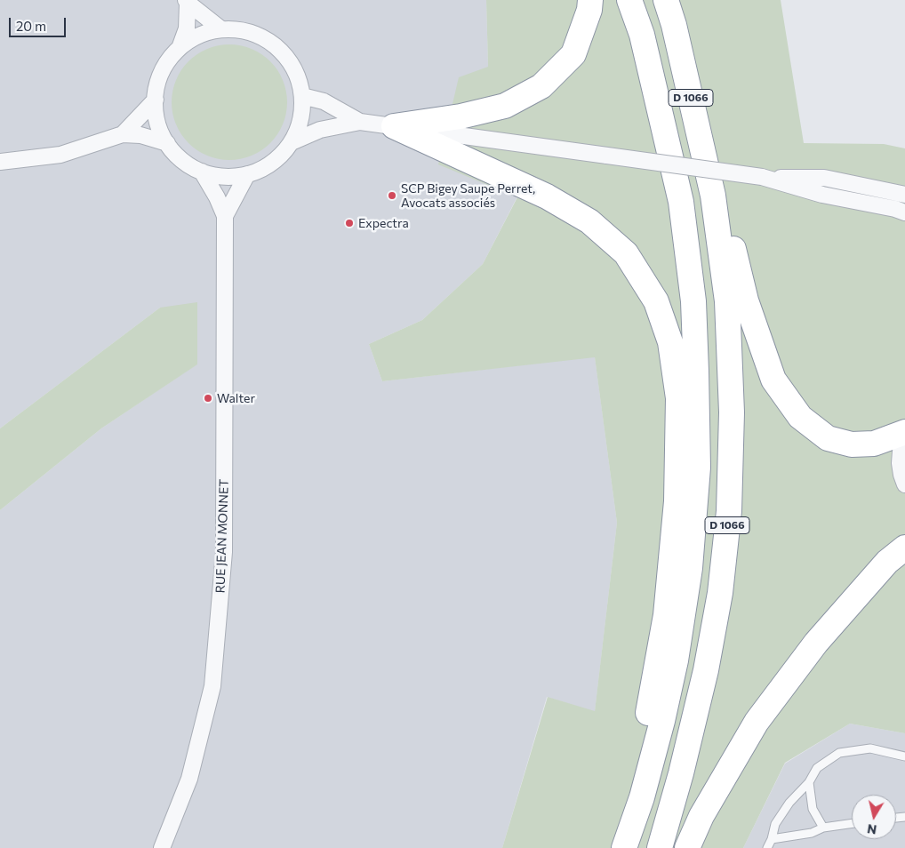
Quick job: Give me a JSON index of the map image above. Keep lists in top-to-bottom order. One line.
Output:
{"streets":{"highway":["D 1066"],"street":["RUE JEAN MONNET"]},"places":["SCP Bigey Saupe Perret, Avocats associés","Expectra","Walter"],"scale_bar":"20 m","north":"bottom"}
